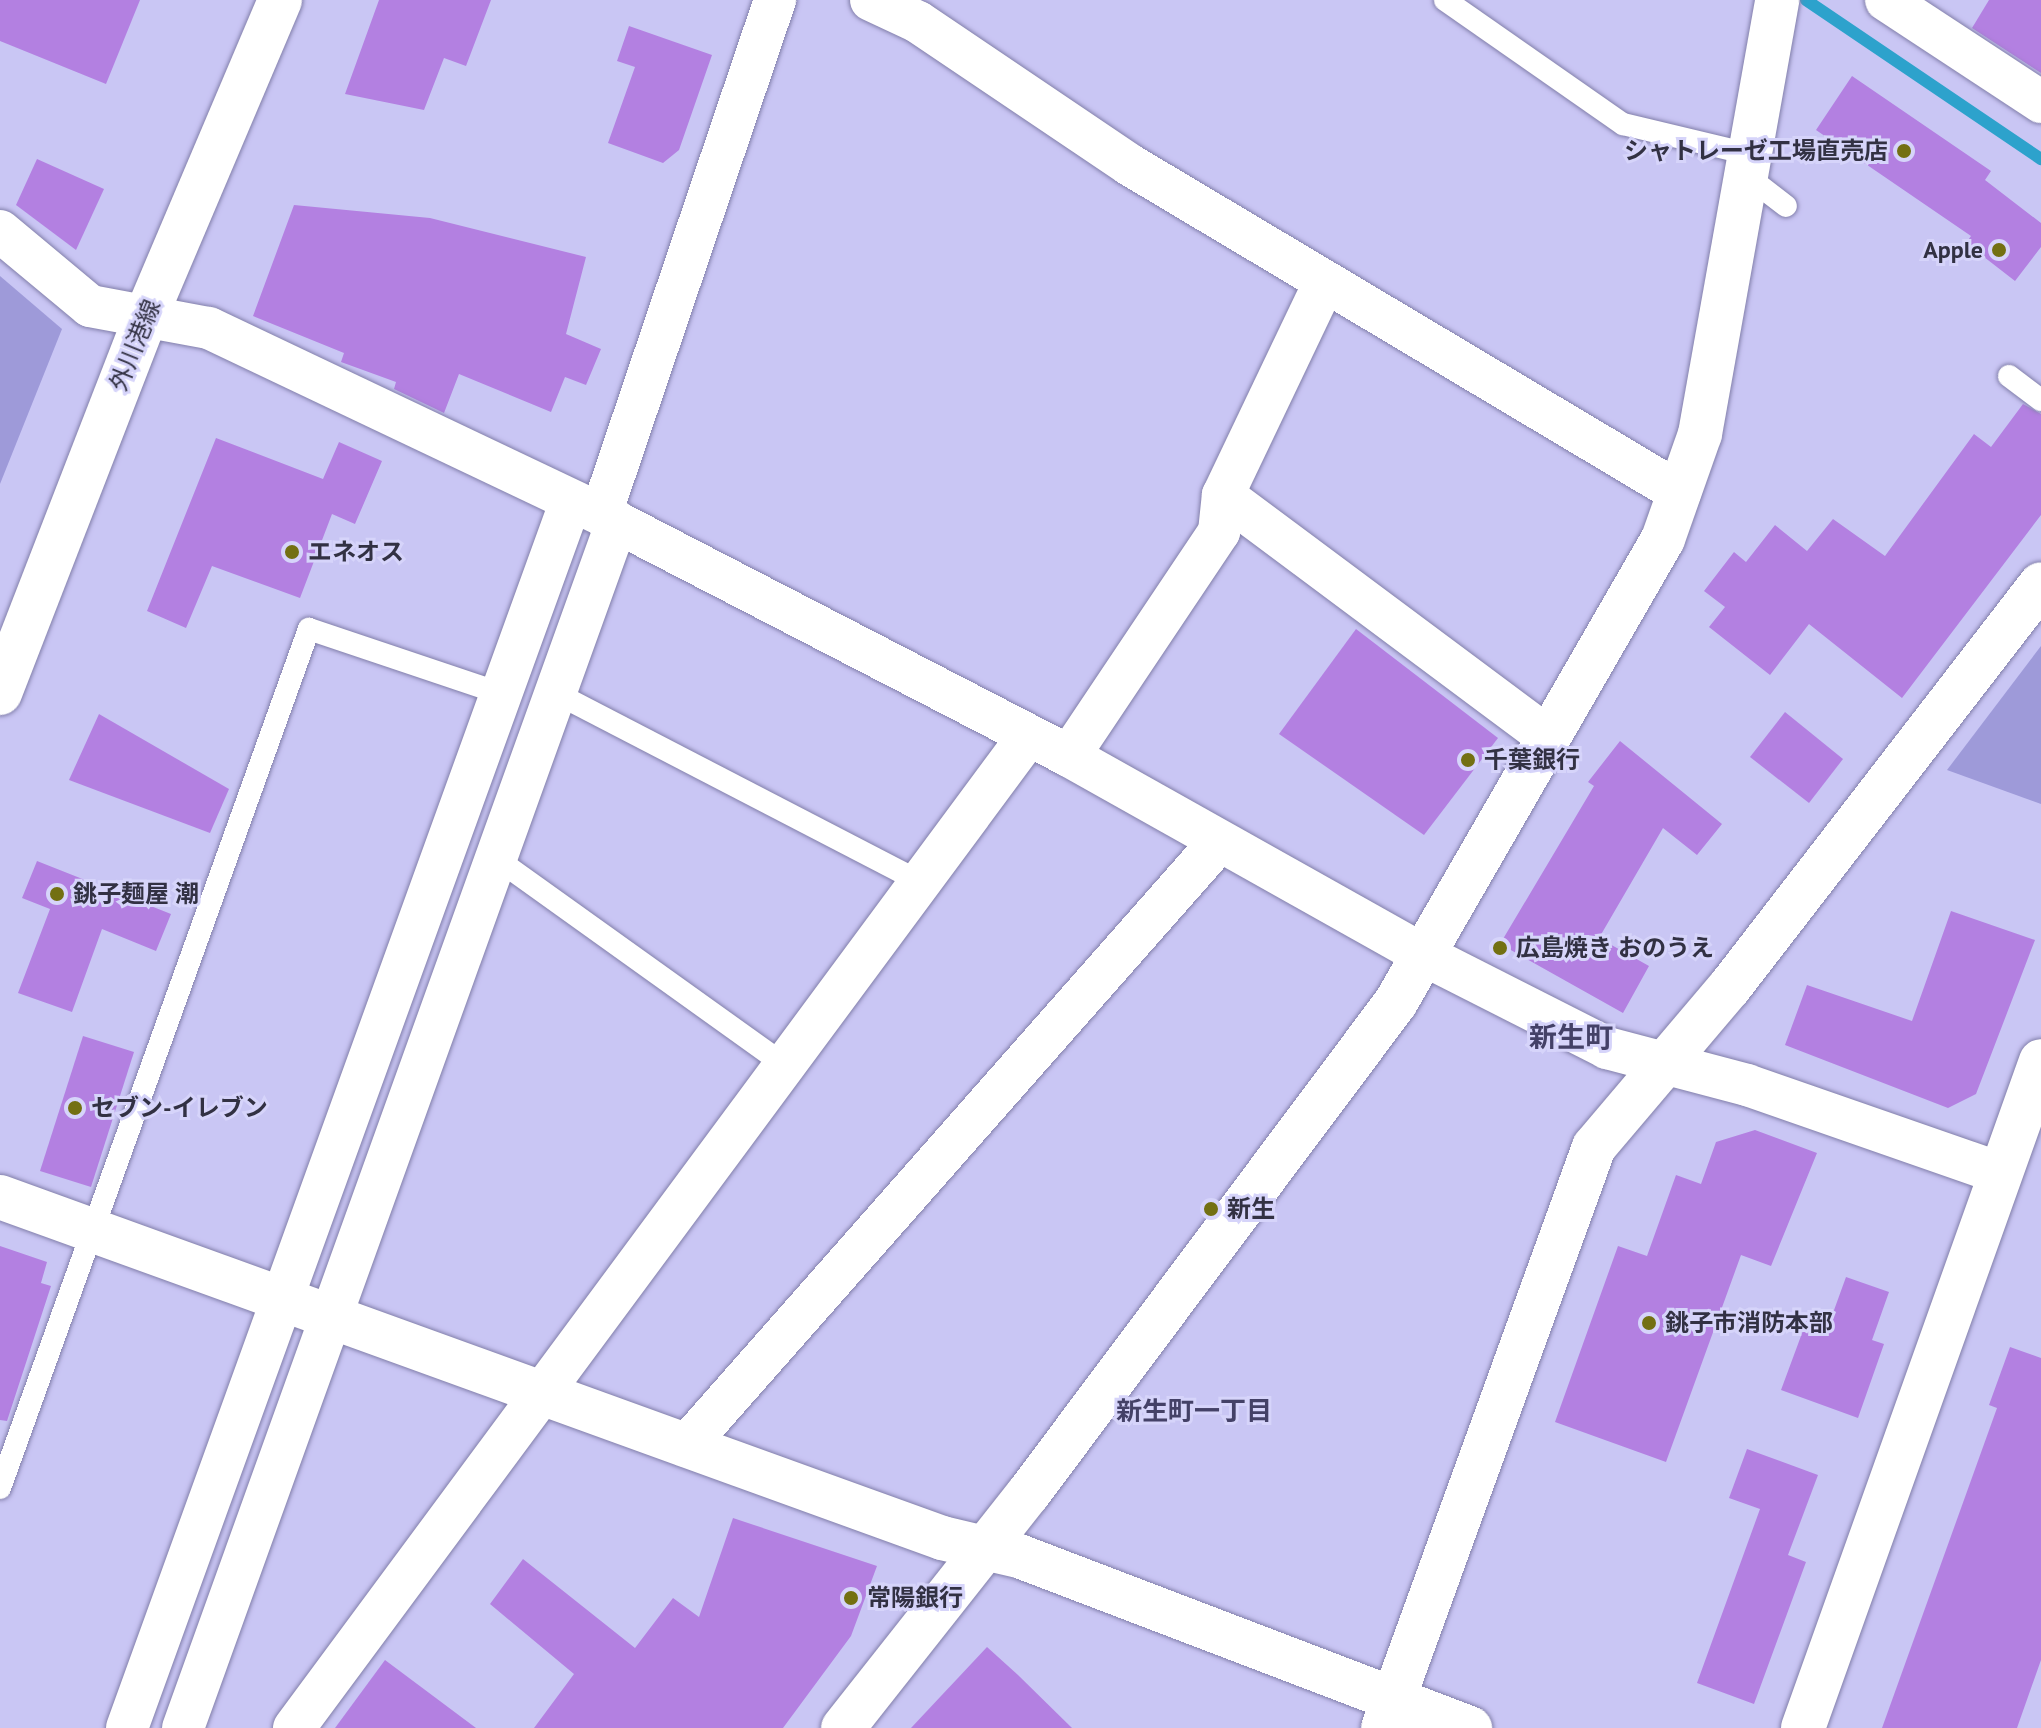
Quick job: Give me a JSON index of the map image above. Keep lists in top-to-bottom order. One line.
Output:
{"streets":{"street":["外川港線"]},"districts":["新生町","新生町一丁目"],"places":["シャトレーゼ工場直売店","Apple","エネオス","千葉銀行","銚子麺屋 潮","広島焼き おのうえ","セブン-イレブン","新生","銚子市消防本部","常陽銀行"]}
